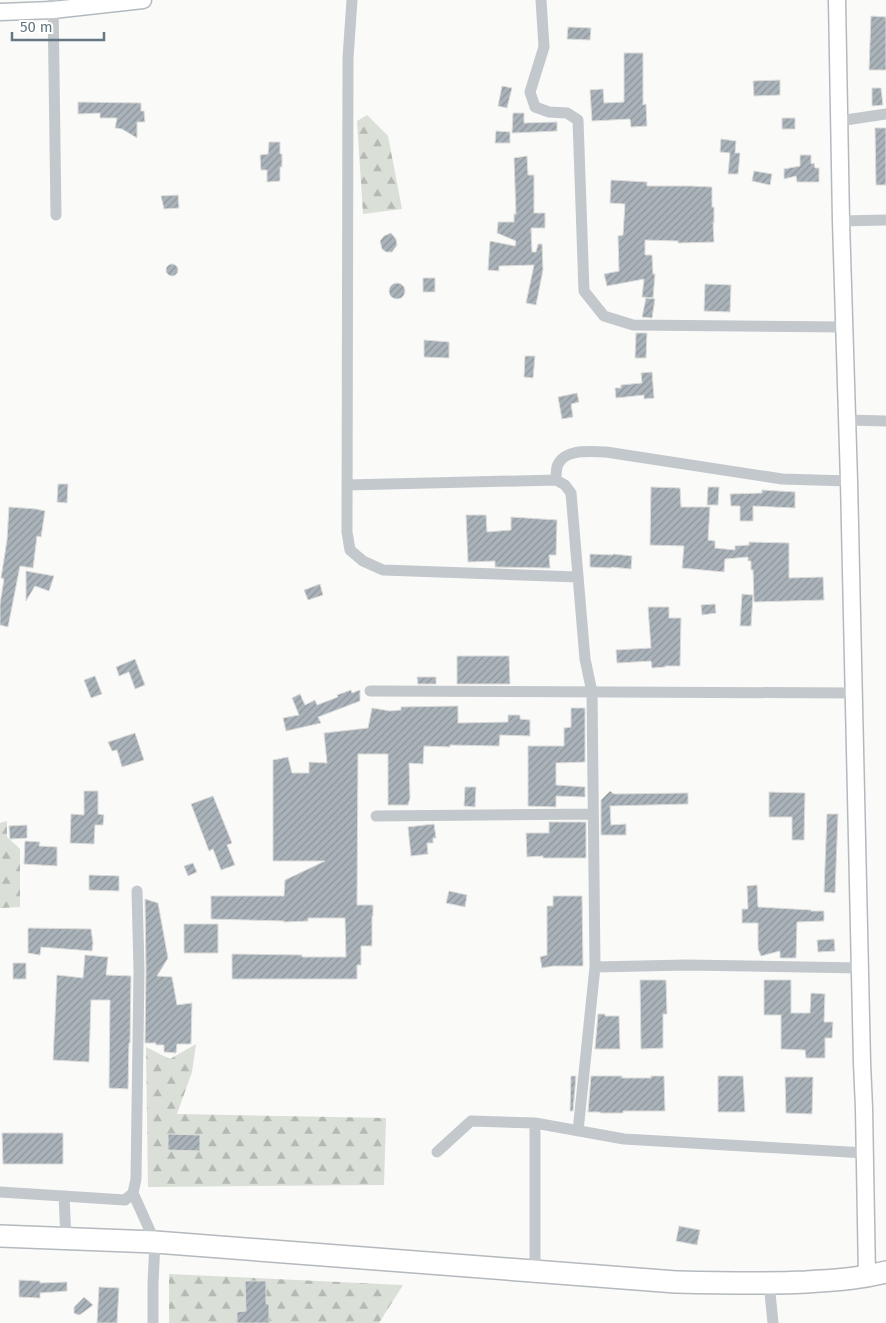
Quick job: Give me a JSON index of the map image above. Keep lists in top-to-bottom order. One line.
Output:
{"scale_bar":"50 m"}
